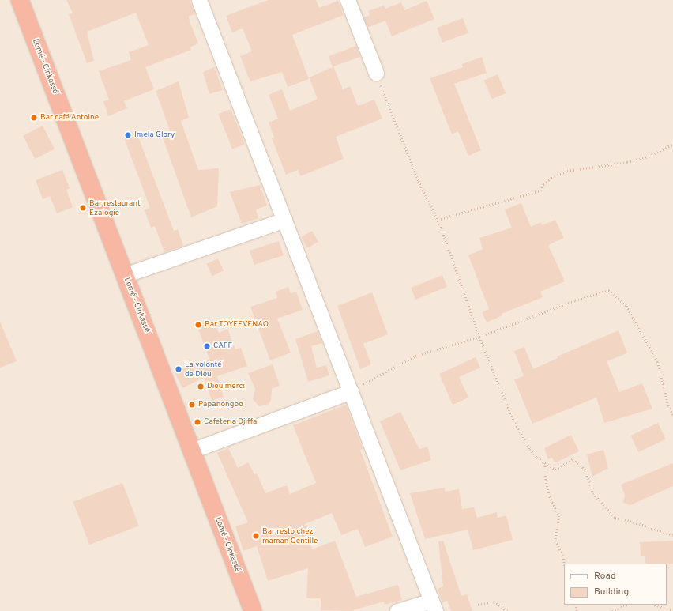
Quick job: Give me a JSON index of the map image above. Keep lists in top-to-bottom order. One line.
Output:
{"streets":{"highway":["Lomé - Cinkassé"]},"places":["Bar café Antoine","Imela Glory","Bar restaurant Ezalogie","Bar TOYEEVENAO","CAFF","La volonté de Dieu","Dieu merci","Papanongbo","Cafeteria Djiffa","Bar resto chez maman Gentille"],"legend":["Road","Building"]}
